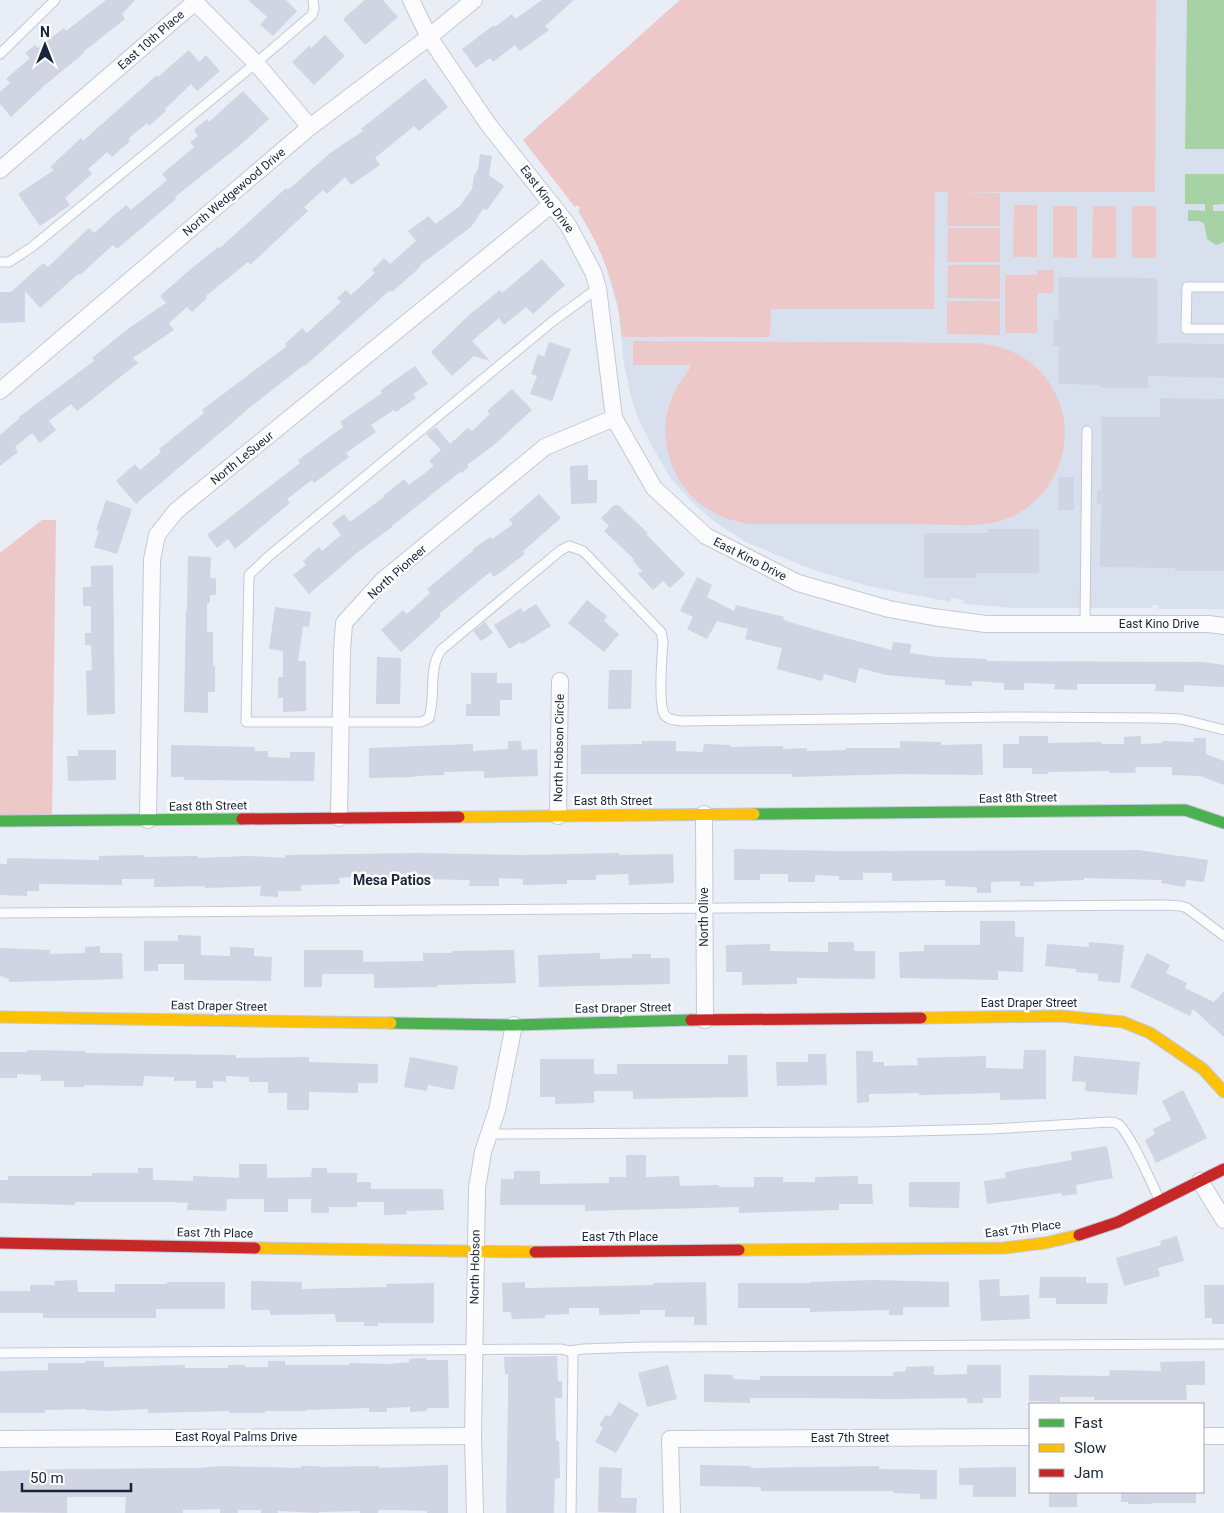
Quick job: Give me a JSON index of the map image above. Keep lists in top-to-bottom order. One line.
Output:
{"streets":{"street":["East 10th Place","North Wedgewood Drive","East Kino Drive","North LeSueur","North Pioneer","North Hobson Circle","East 8th Street","North Olive","East Draper Street","East 7th Place","North Hobson","East Royal Palms Drive","East 7th Street"]},"crossings":[["East 10th Place","North Wedgewood Drive"],["North Wedgewood Drive","East Kino Drive"],["East Kino Drive","North LeSueur"],["East Kino Drive","North Pioneer"],["North LeSueur","East 8th Street"],["North Pioneer","East 8th Street"],["North Hobson Circle","East 8th Street"],["East 8th Street","North Olive"],["North Olive","East Draper Street"],["East Draper Street","North Hobson"],["East 7th Place","North Hobson"],["North Hobson","East Royal Palms Drive"]],"districts":["Mesa Patios"],"legend":["Fast","Slow","Jam"],"scale_bar":"50 m","north":"top"}
